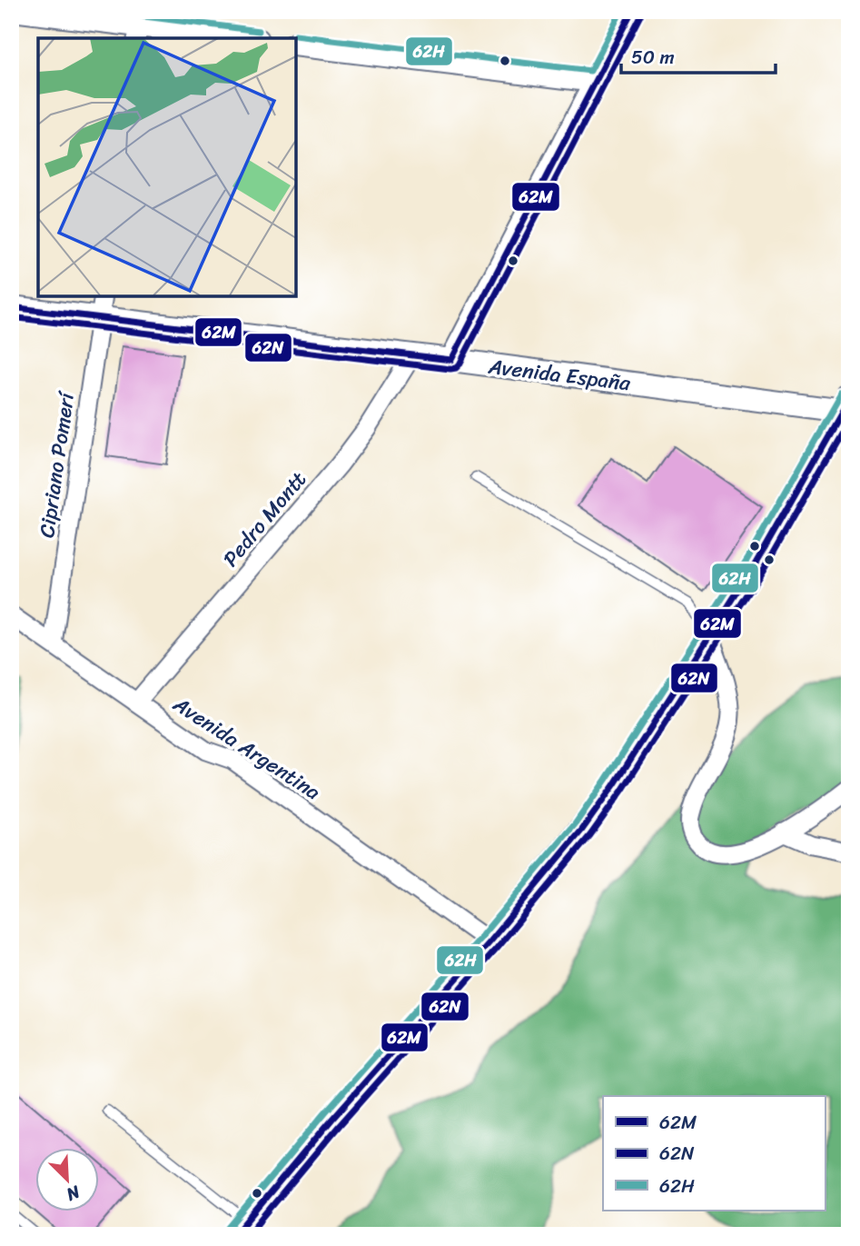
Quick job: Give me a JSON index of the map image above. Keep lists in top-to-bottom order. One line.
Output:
{"streets":{"street":["Avenida España","Cipriano Pomerí","Pedro Montt","Avenida Argentina"]},"crossings":[["Avenida España","Cipriano Pomerí"],["Avenida España","Pedro Montt"],["Cipriano Pomerí","Avenida Argentina"],["Pedro Montt","Avenida Argentina"]],"lines":["transit line 62M","transit line 62H","transit line 62N"],"legend":["62M","62N","62H"],"scale_bar":"50 m","north":"bottom right"}
